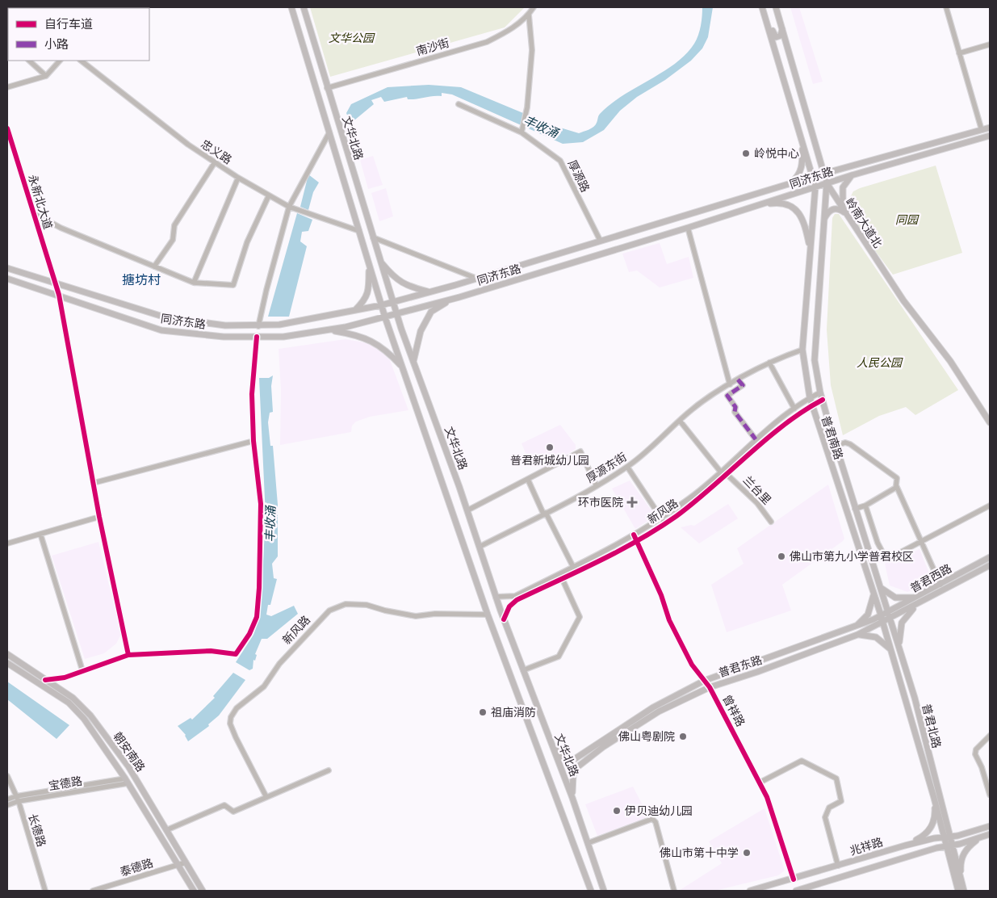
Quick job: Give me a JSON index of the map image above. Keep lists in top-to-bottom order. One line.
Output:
{"streets":{"main road":["文华北路","同济东路","岭南大道北","普君南路","普君西路","普君东路","普君北路","朝安南路","兆祥路"],"street":["南沙街","忠义路","厚源路","永新北大道","厚源东街","兰台里","新风路","曾祥路","宝德路","长德路","泰德路"]},"crossings":[["南沙街","文华北路"],["文华北路","忠义路"],["文华北路","同济东路"],["文华北路","厚源东街"],["文华北路","新风路"],["厚源路","同济东路"],["同济东路","永新北大道"],["同济东路","岭南大道北"],["同济东路","普君南路"],["岭南大道北","普君南路"],["普君南路","新风路"],["普君南路","普君西路"],["普君南路","普君东路"],["普君南路","普君北路"],["厚源东街","兰台里"],["兰台里","新风路"],["新风路","曾祥路"],["普君西路","普君东路"],["普君西路","普君北路"],["普君东路","曾祥路"],["普君东路","普君北路"],["曾祥路","兆祥路"],["普君北路","兆祥路"],["朝安南路","宝德路"],["朝安南路","泰德路"],["宝德路","长德路"]],"districts":["搪坊村"],"water":["丰收涌"],"parks":["文华公园","同园","人民公园"],"places":{"other":["岭悦中心","普君新城幼儿园","佛山市第九小学普君校区","祖庙消防","佛山粤剧院","伊贝迪幼儿园","佛山市第十中学"],"health":["环市医院"]},"legend":["自行车道","小路"]}
